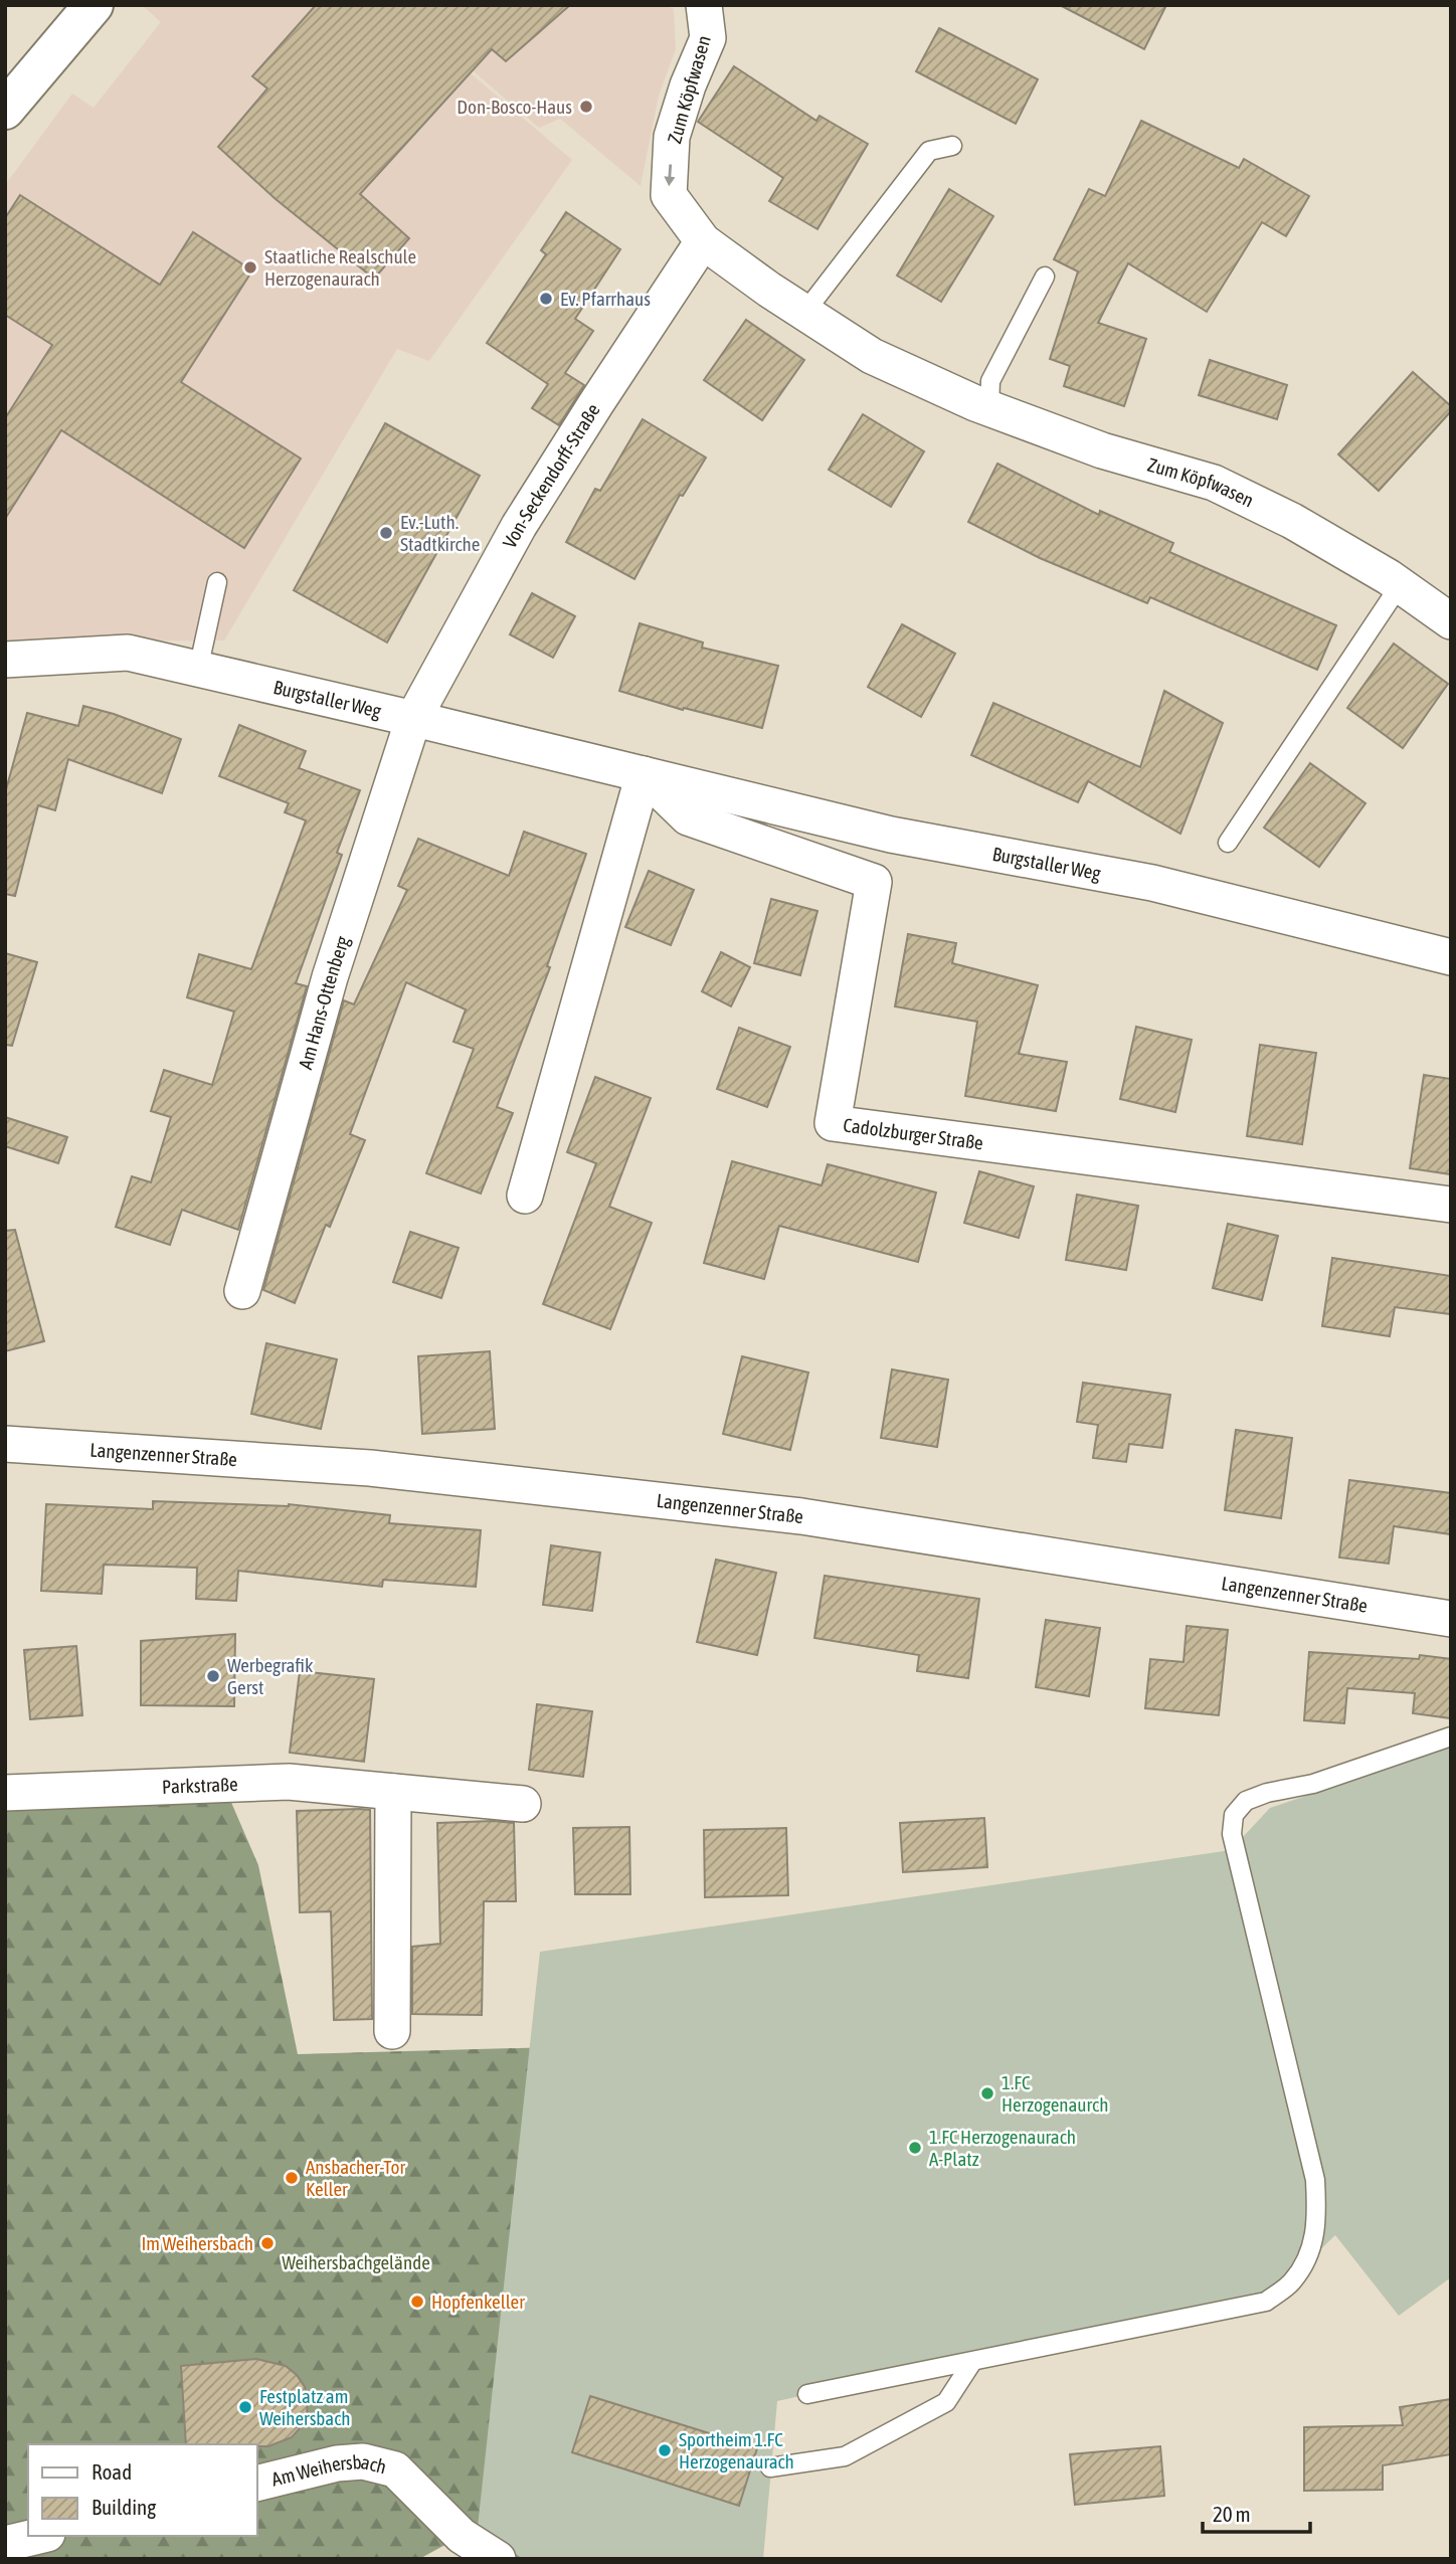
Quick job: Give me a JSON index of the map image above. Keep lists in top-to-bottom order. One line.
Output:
{"streets":{"street":["Zum Köpfwasen","Von-Seckendorff-Straße","Burgstaller Weg","Am Hans-Ottenberg","Cadolzburger Straße","Langenzenner Straße","Parkstraße","Am Weihersbach"]},"crossings":[["Zum Köpfwasen","Von-Seckendorff-Straße"],["Von-Seckendorff-Straße","Burgstaller Weg"],["Von-Seckendorff-Straße","Am Hans-Ottenberg"],["Burgstaller Weg","Am Hans-Ottenberg"],["Burgstaller Weg","Cadolzburger Straße"]],"parks":["Weihersbachgelände"],"places":["Don-Bosco-Haus","Staatliche Realschule Herzogenaurach","Ev. Pfarrhaus","Ev.-Luth. Stadtkirche","Werbegrafik Gerst","1.FC Herzogenaurch","1.FC Herzogenaurach A-Platz","Ansbacher-Tor Keller","Im Weihersbach","Hopfenkeller","Festplatz am Weihersbach","Sportheim 1.FC Herzogenaurach"],"legend":["Road","Building"],"scale_bar":"20 m"}
